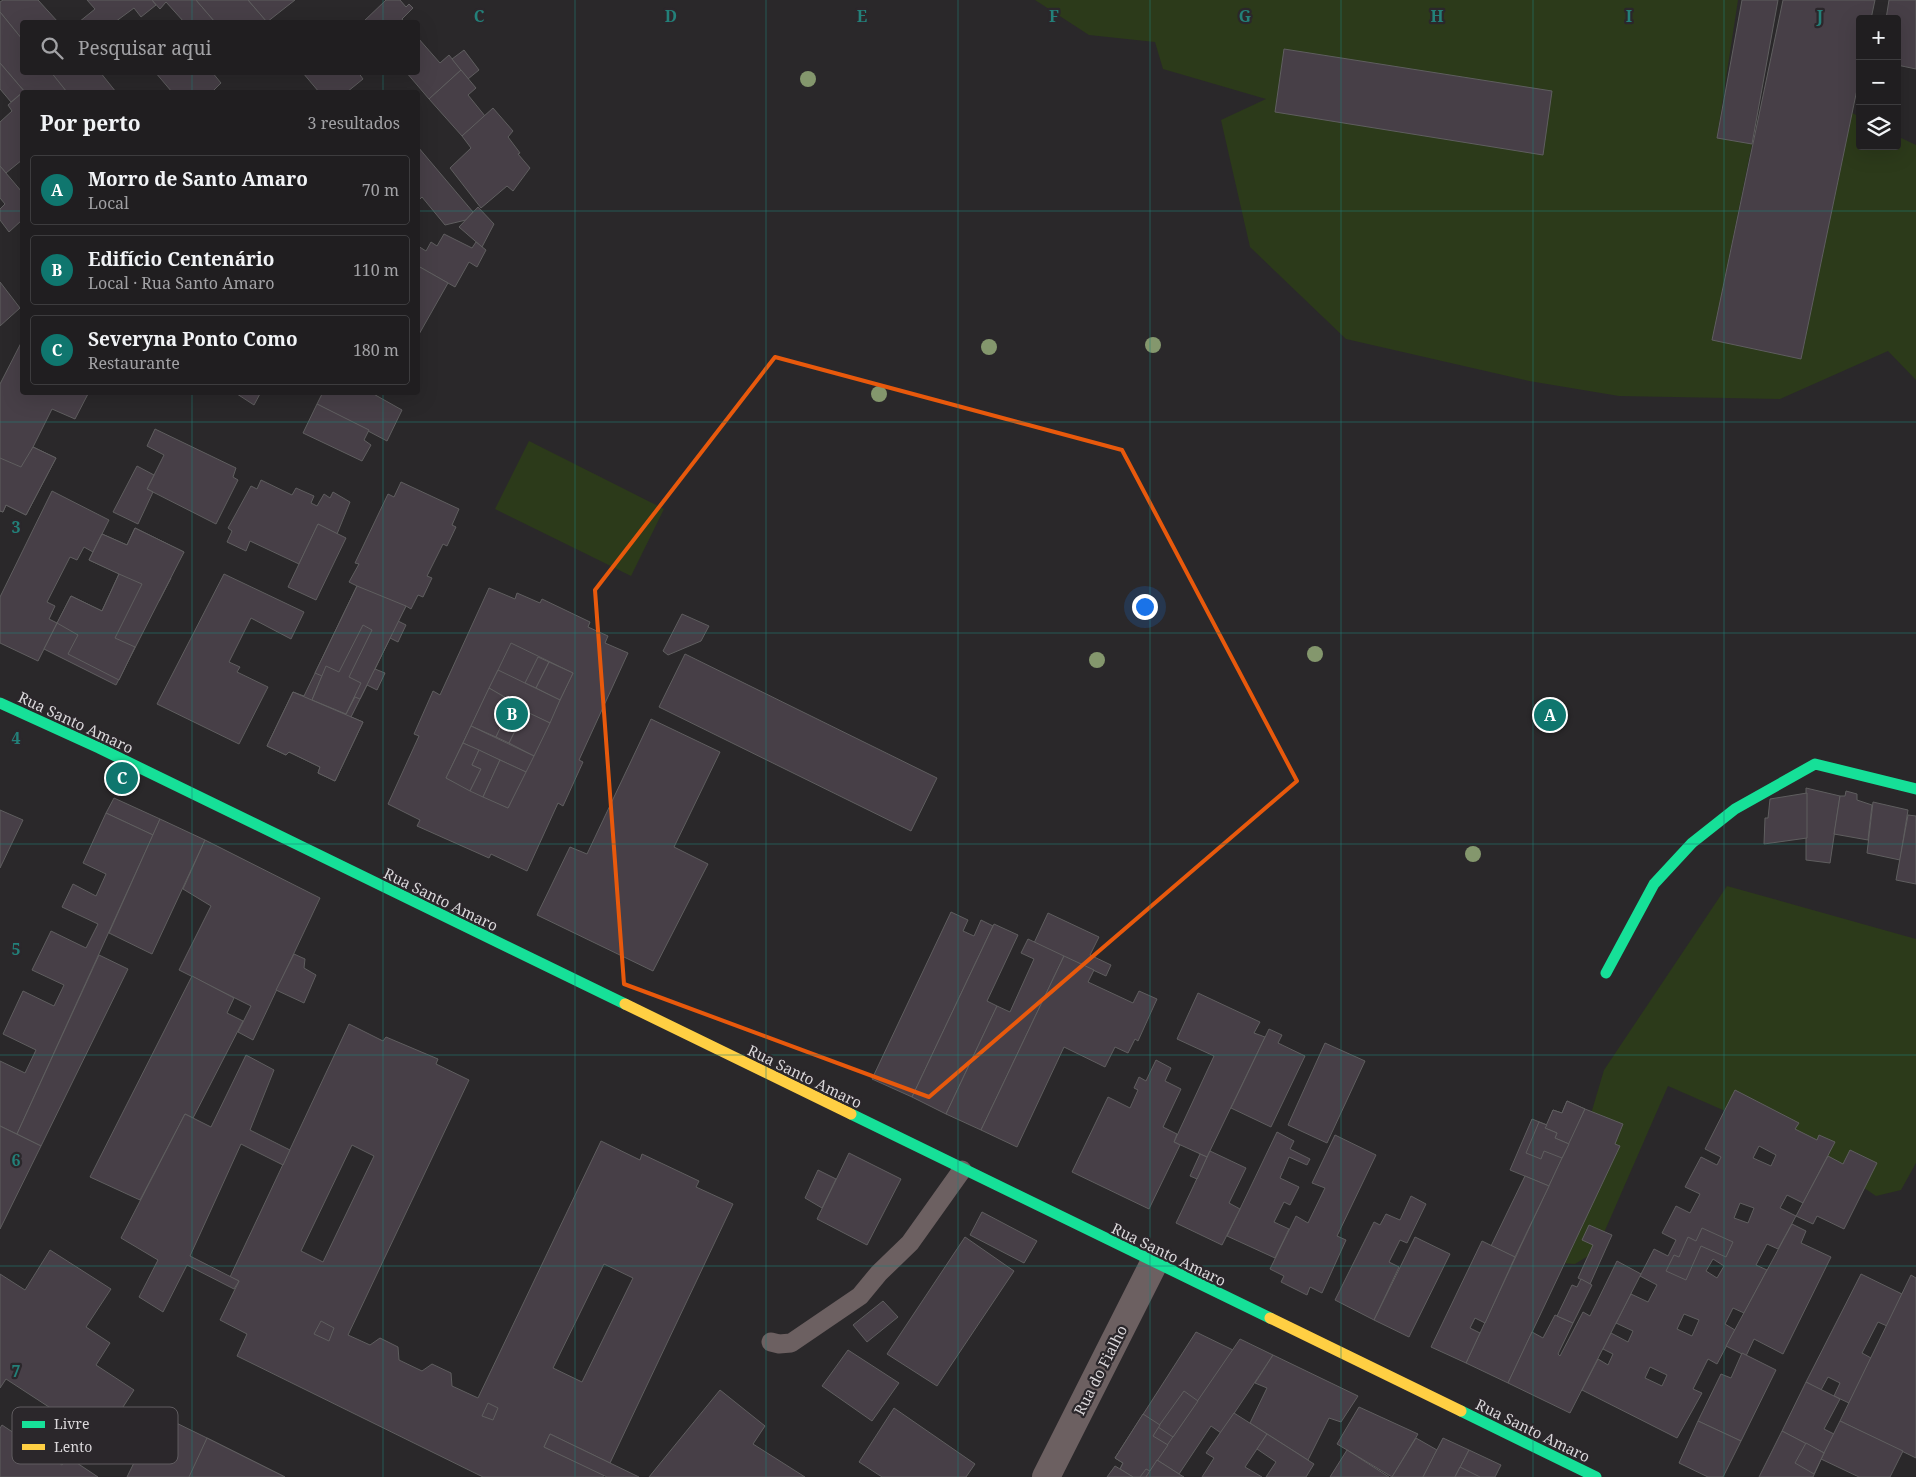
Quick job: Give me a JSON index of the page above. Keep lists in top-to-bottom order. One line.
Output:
{"streets":{"street":["Rua Santo Amaro","Rua do Fialho"]},"crossings":[["Rua Santo Amaro","Rua do Fialho"]],"legend":["Livre","Lento"],"page":{"map_buttons":["+","−"],"search":"Pesquisar aqui","heading":["Por perto","3 resultados"],"list":[{"mark":"A","name":"Morro de Santo Amaro","note":"Local","value":"70 m"},{"mark":"B","name":"Edifício Centenário","note":"Local · Rua Santo Amaro","value":"110 m"},{"mark":"C","name":"Severyna Ponto Como","note":"Restaurante","value":"180 m"}],"pins":["B","A","C"]},"grid":{"columns":["C","D","E","F","G","H","I","J"],"rows":["3","4","5","6","7"]}}
